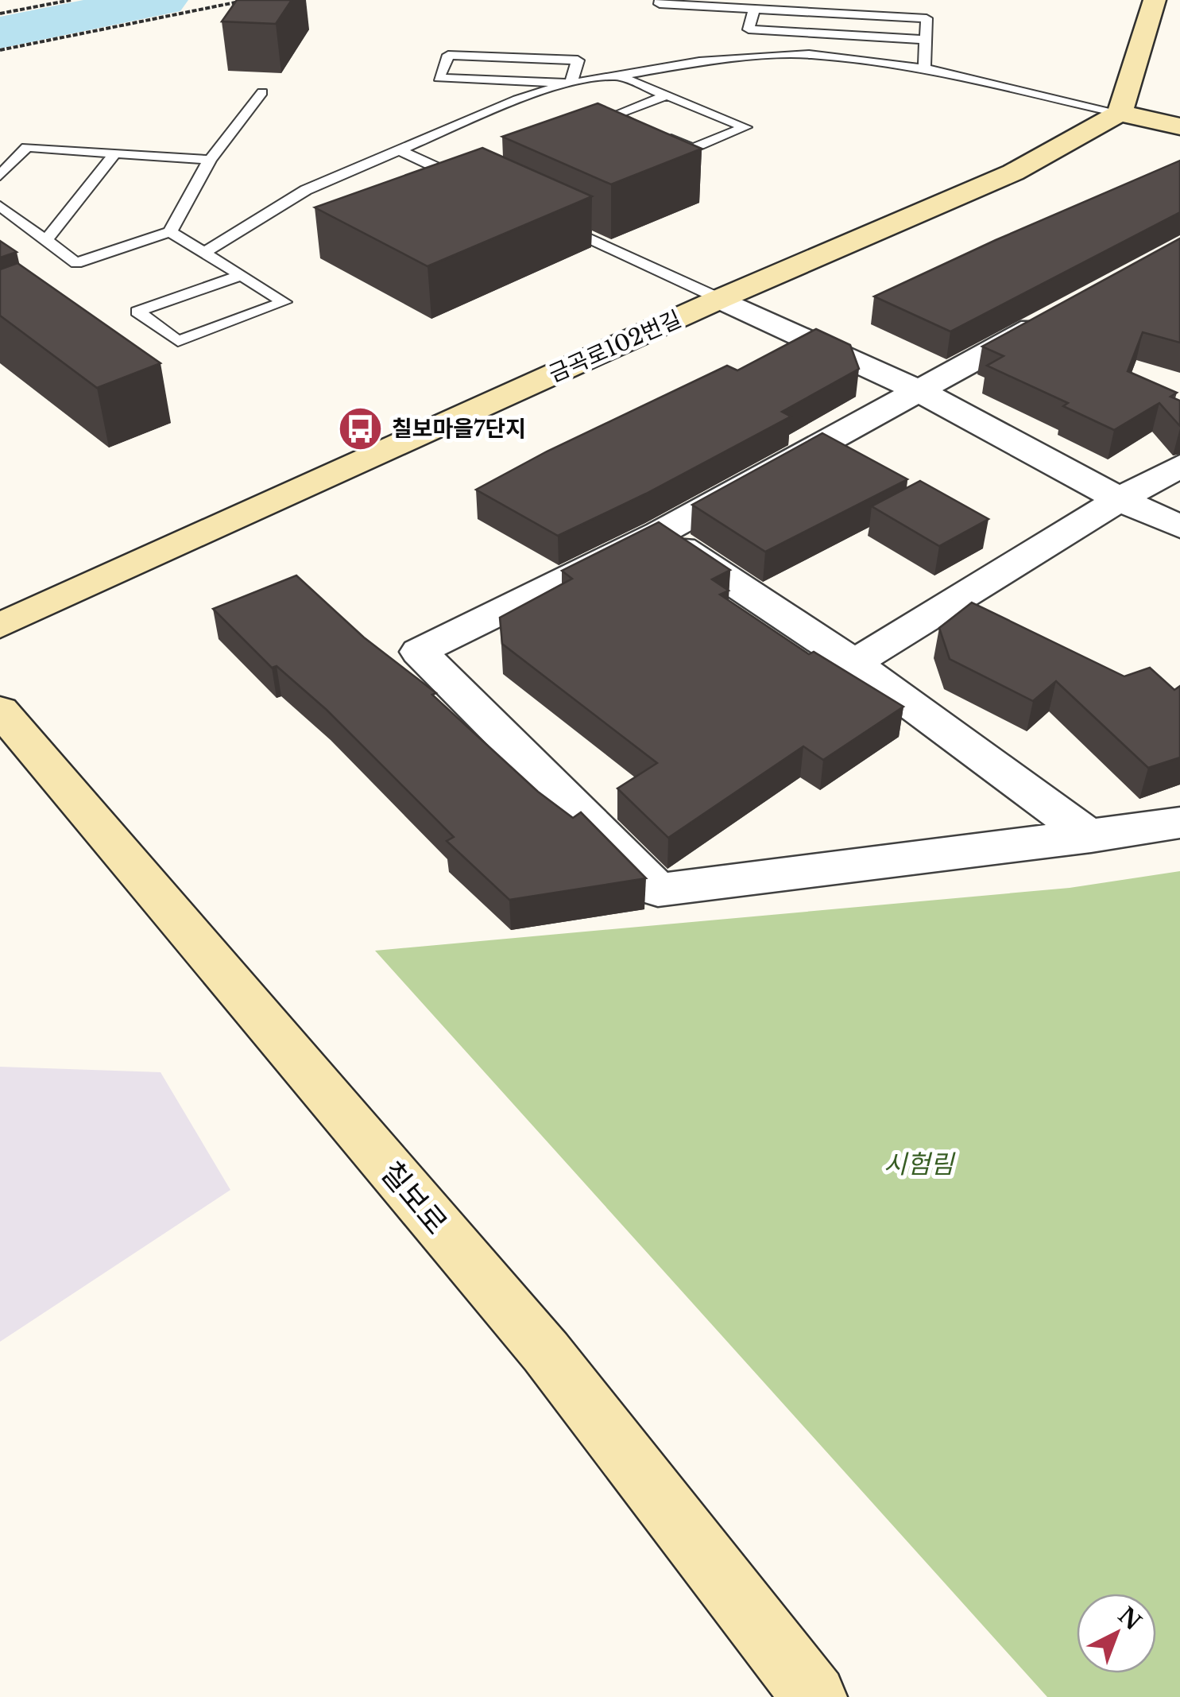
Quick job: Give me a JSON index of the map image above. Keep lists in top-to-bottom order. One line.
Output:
{"streets":{"street":["금곡로102번길","칠보로"]},"parks":["시험림"],"places":{"bus stop":["칠보마을7단지"]},"north":"top right"}
